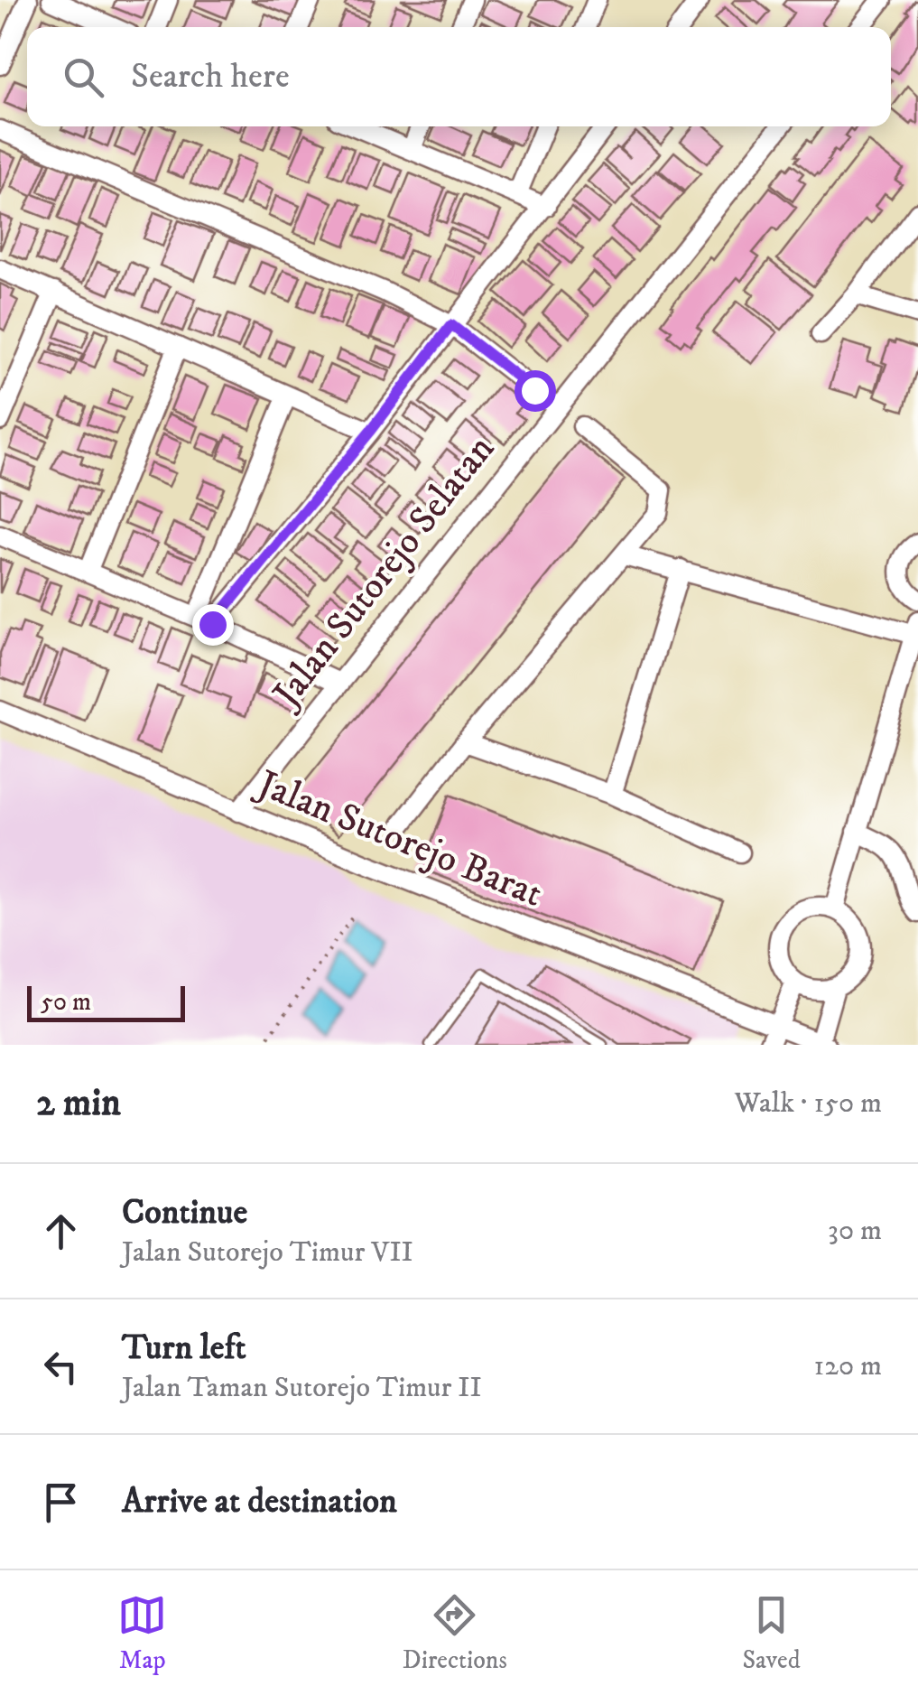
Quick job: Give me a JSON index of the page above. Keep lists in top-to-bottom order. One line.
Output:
{"streets":{"street":["Jalan Sutorejo Selatan","Jalan Sutorejo Barat"]},"crossings":[["Jalan Sutorejo Selatan","Jalan Sutorejo Barat"]],"scale_bar":"50 m","page":{"search":"Search here","scale":"50 m","heading":["2 min","Walk · 150 m"],"list":[["Continue","Jalan Sutorejo Timur VII","30 m"],["Turn left","Jalan Taman Sutorejo Timur II","120 m"],"Arrive at destination"],"nav":["Map","Directions","Saved"]}}
